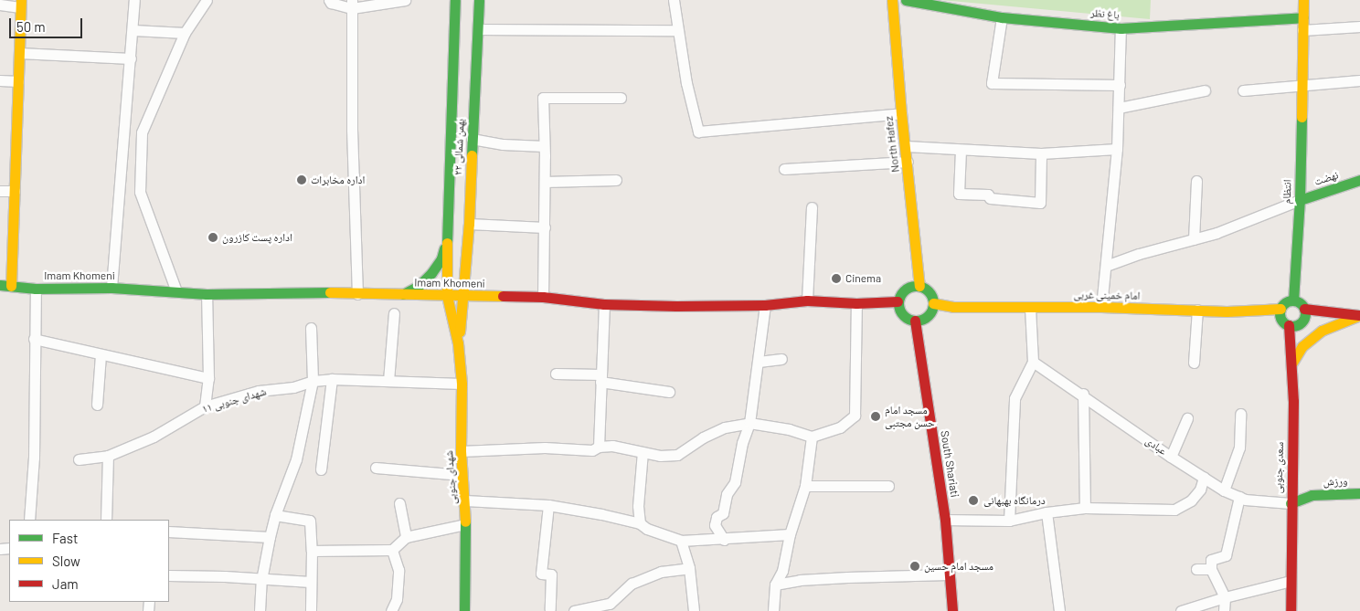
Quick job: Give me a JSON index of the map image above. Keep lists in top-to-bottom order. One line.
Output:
{"streets":{"main road":["باغ نظر","North Hafez","۲۲ بهمن شمالی","نهضت","انتظام","Imam Khomeni","امام خمینی غربی","South Shariati","سعدی جنوبی","شهدای جنوبی","ورزش"],"street":["۱۱ شهدای جنوبی","عبادی"]},"crossings":[["باغ نظر","انتظام"],["North Hafez","Imam Khomeni"],["North Hafez","امام خمینی غربی"],["North Hafez","South Shariati"],["۲۲ بهمن شمالی","Imam Khomeni"],["۲۲ بهمن شمالی","شهدای جنوبی"],["نهضت","انتظام"],["انتظام","امام خمینی غربی"],["انتظام","سعدی جنوبی"],["Imam Khomeni","امام خمینی غربی"],["Imam Khomeni","South Shariati"],["Imam Khomeni","شهدای جنوبی"],["امام خمینی غربی","South Shariati"],["امام خمینی غربی","سعدی جنوبی"],["۱۱ شهدای جنوبی","شهدای جنوبی"],["عبادی","سعدی جنوبی"],["عبادی","ورزش"],["سعدی جنوبی","ورزش"]],"places":["اداره مخابرات","اداره پست کازرون","Cinema","مسجد امام حسن مجتبی","درمانگاه بهبهانی","مسجد امام حسین"],"legend":["Fast","Slow","Jam"],"scale_bar":"50 m"}
